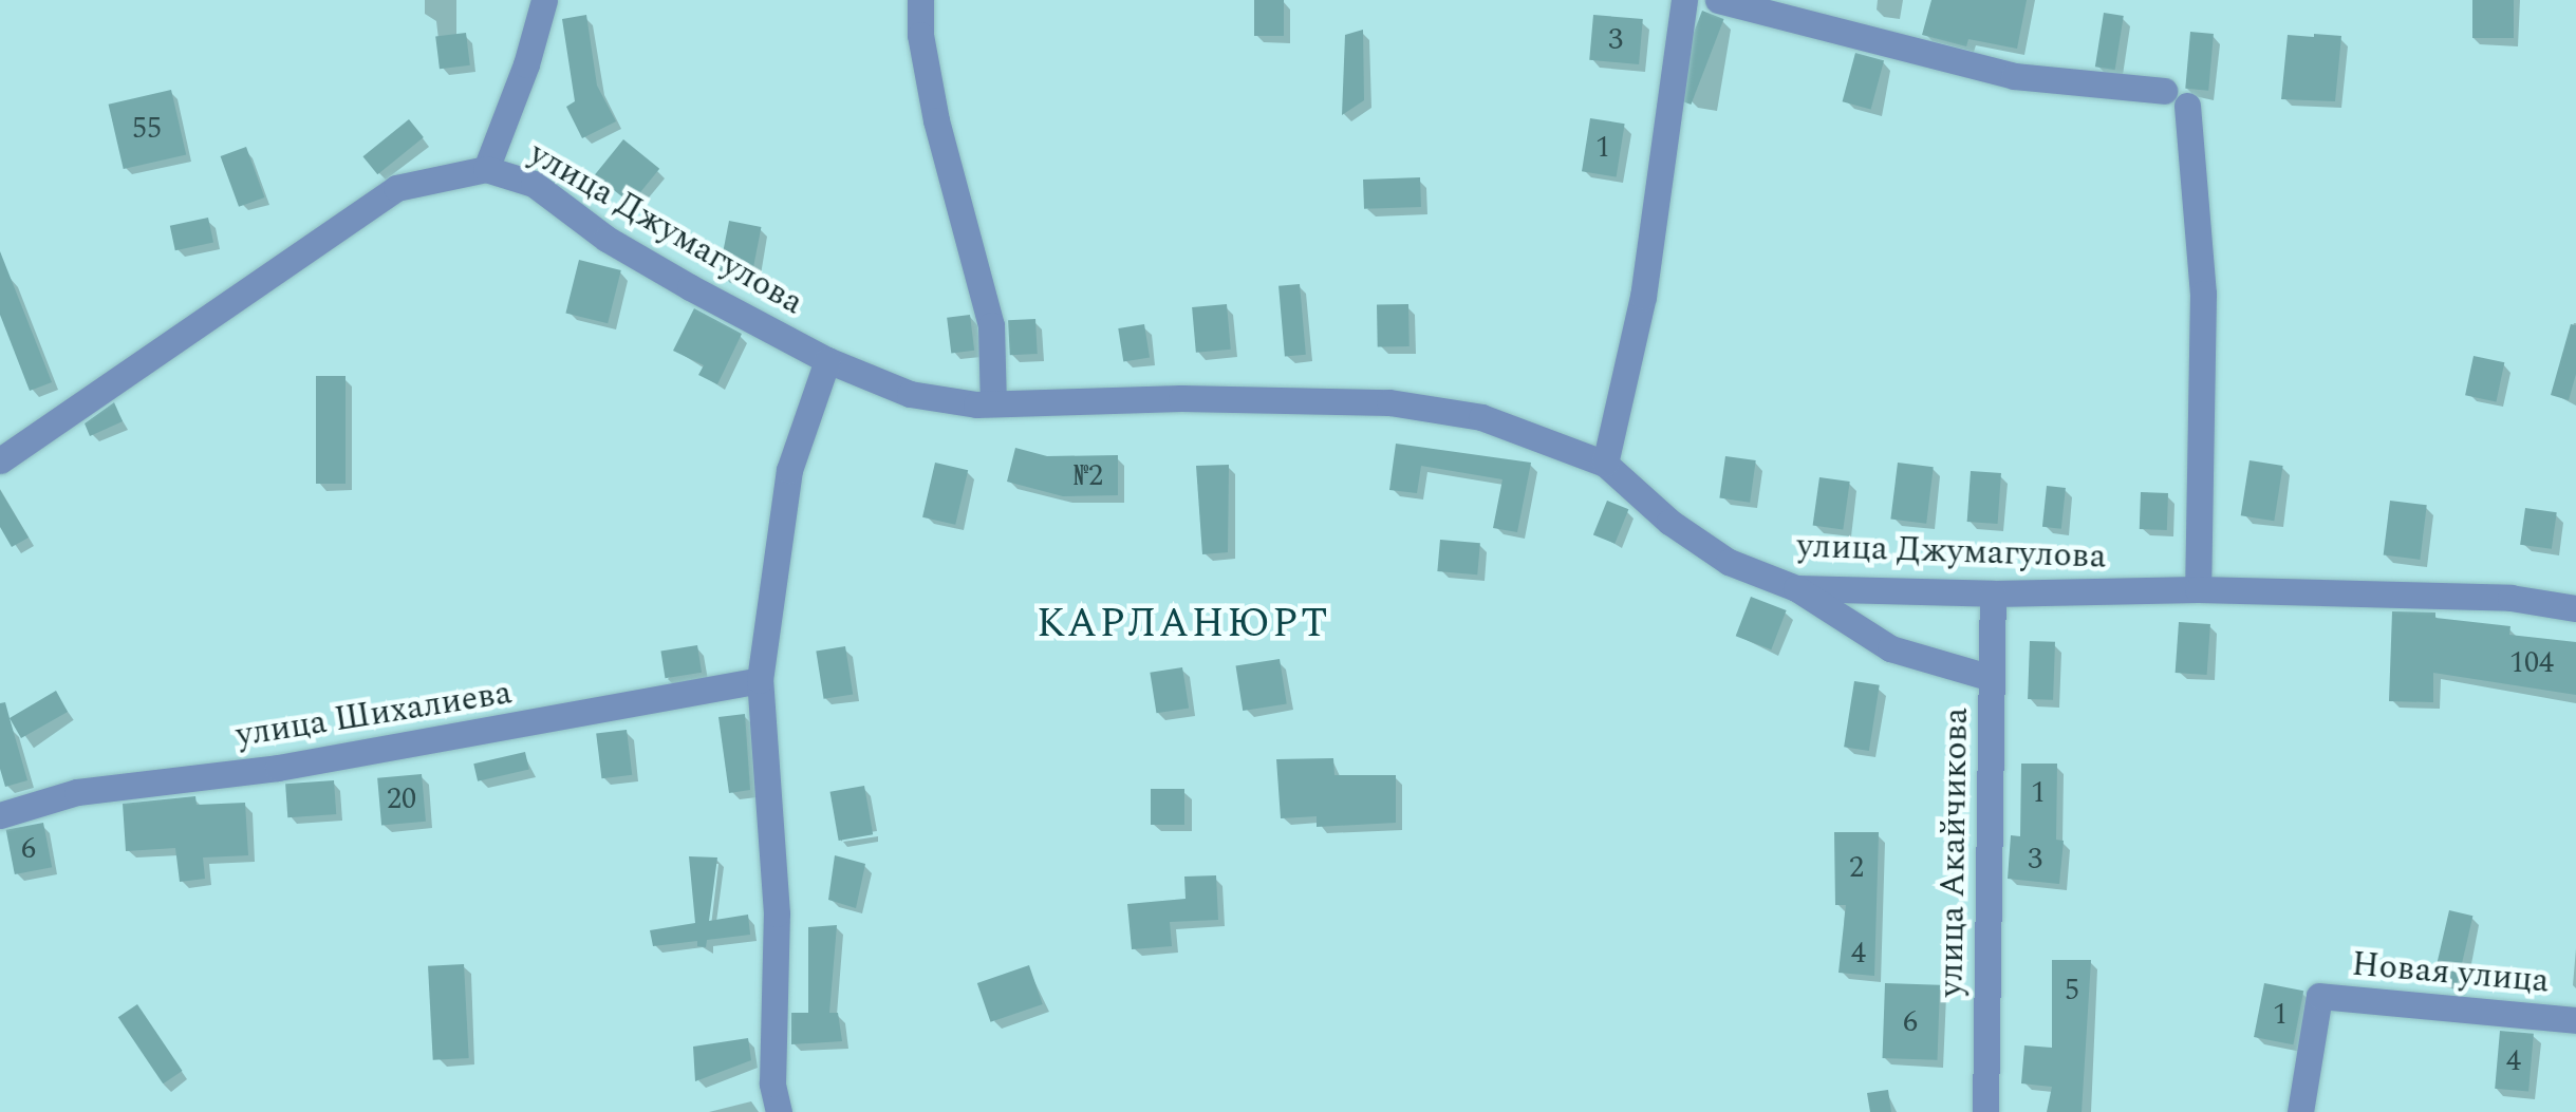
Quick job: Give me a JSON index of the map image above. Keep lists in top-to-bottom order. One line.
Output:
{"streets":{"street":["улица Джумагулова","улица Шихалиева","улица Акайчикова","Новая улица"]},"crossings":[["улица Джумагулова","улица Акайчикова"]],"districts":["КАРЛАНЮРТ"],"house_numbers":["3","55","1","№2","104","1","20","6","3","2","4","5","1","6","4"]}
